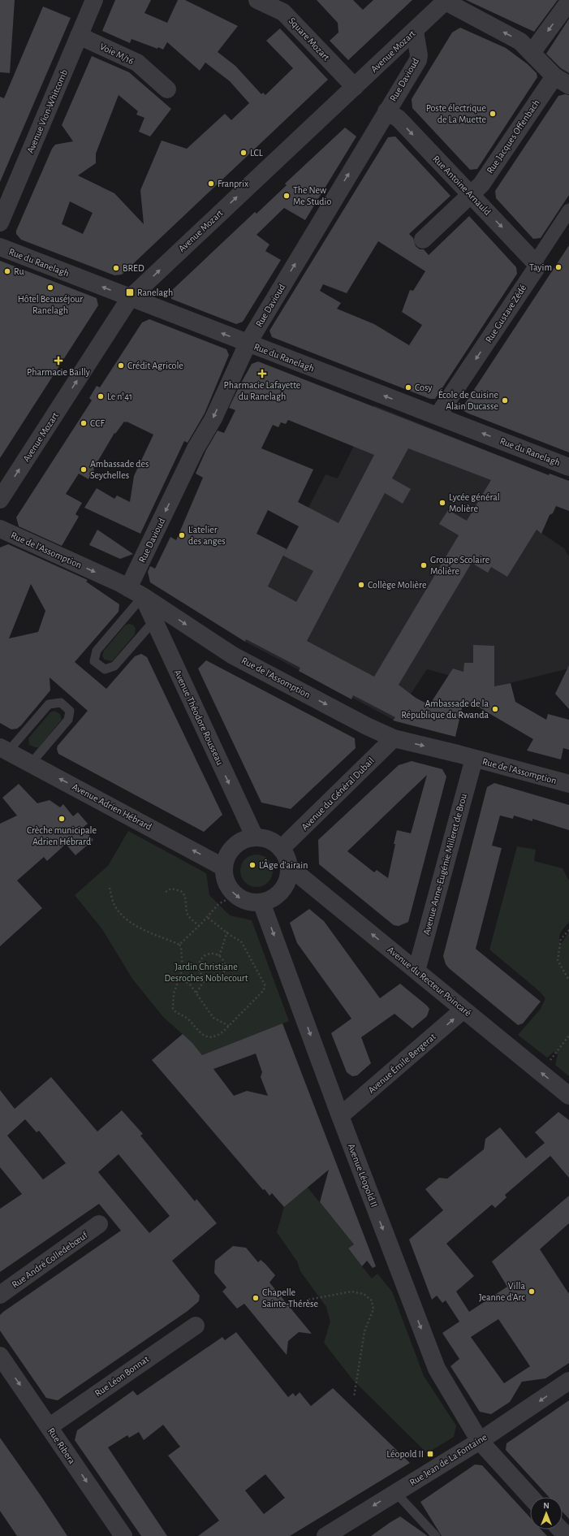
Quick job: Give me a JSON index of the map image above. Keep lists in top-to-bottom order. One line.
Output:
{"streets":{"street":["Square Mozart","Avenue Mozart","Voie M/16","Rue Davioud","Avenue Vion-Whitcomb","Rue Jacques Offenbach","Rue Antoine Arnauld","Rue du Ranelagh","Rue Gustave Zédé","Rue de l'Assomption","Avenue Théodore Rousseau","Avenue du Général Dubail","Avenue Adrien Hébrard","Avenue Anne-Eugénie Milleret de Brou","Avenue du Recteur Poincaré","Avenue Émile Bergerat","Avenue Léopold II","Rue André Colledebœuf","Rue Léon Bonnat","Rue Ribera","Rue Jean de La Fontaine"]},"crossings":[["Square Mozart","Avenue Mozart"],["Avenue Mozart","Rue Davioud"],["Avenue Mozart","Rue du Ranelagh"],["Voie M/16","Avenue Vion-Whitcomb"],["Rue Davioud","Rue Antoine Arnauld"],["Rue Davioud","Rue du Ranelagh"],["Rue Davioud","Rue de l'Assomption"],["Rue Davioud","Avenue Théodore Rousseau"],["Rue Jacques Offenbach","Rue Antoine Arnauld"],["Rue Antoine Arnauld","Rue Gustave Zédé"],["Rue du Ranelagh","Rue Gustave Zédé"],["Rue de l'Assomption","Avenue Théodore Rousseau"],["Rue de l'Assomption","Avenue du Général Dubail"],["Rue de l'Assomption","Avenue Anne-Eugénie Milleret de Brou"],["Avenue Théodore Rousseau","Avenue du Général Dubail"],["Avenue Théodore Rousseau","Avenue Adrien Hébrard"],["Avenue Théodore Rousseau","Avenue du Recteur Poincaré"],["Avenue Théodore Rousseau","Avenue Léopold II"],["Avenue du Général Dubail","Avenue Adrien Hébrard"],["Avenue du Général Dubail","Avenue du Recteur Poincaré"],["Avenue du Général Dubail","Avenue Léopold II"],["Avenue Adrien Hébrard","Avenue du Recteur Poincaré"],["Avenue Adrien Hébrard","Avenue Léopold II"],["Avenue Anne-Eugénie Milleret de Brou","Avenue du Recteur Poincaré"],["Avenue du Recteur Poincaré","Avenue Émile Bergerat"],["Avenue du Recteur Poincaré","Avenue Léopold II"],["Avenue Émile Bergerat","Avenue Léopold II"],["Avenue Léopold II","Rue Jean de La Fontaine"],["Rue Léon Bonnat","Rue Ribera"]],"one_way":["Avenue Mozart","Rue du Ranelagh","Rue Gustave Zédé","Rue de l'Assomption","Avenue Théodore Rousseau","Avenue Adrien Hébrard","Avenue du Recteur Poincaré","Avenue Émile Bergerat","Avenue Léopold II","Rue Ribera","Rue Jean de La Fontaine"],"parks":["Jardin Christiane Desroches Noblecourt"],"places":{"other":["Poste électrique de La Muette","LCL","Franprix","The New Me Studio","Tayim","BRED","Ru","Hôtel Beauséjour Ranelagh","Crédit Agricole","Cosy","Le n°41","École de Cuisine Alain Ducasse","CCF","Ambassade des Seychelles","Lycée général Molière","L'atelier des anges","Groupe Scolaire Molière","Collège Molière","Ambassade de la République du Rwanda","Crèche municipale Adrien Hébrard","L'Âge d'airain","Villa Jeanne d'Arc","Chapelle Sainte-Thérèse"],"transit":["Ranelagh","Léopold II"],"health":["Pharmacie Bailly","Pharmacie Lafayette du Ranelagh"]},"north":"top"}
